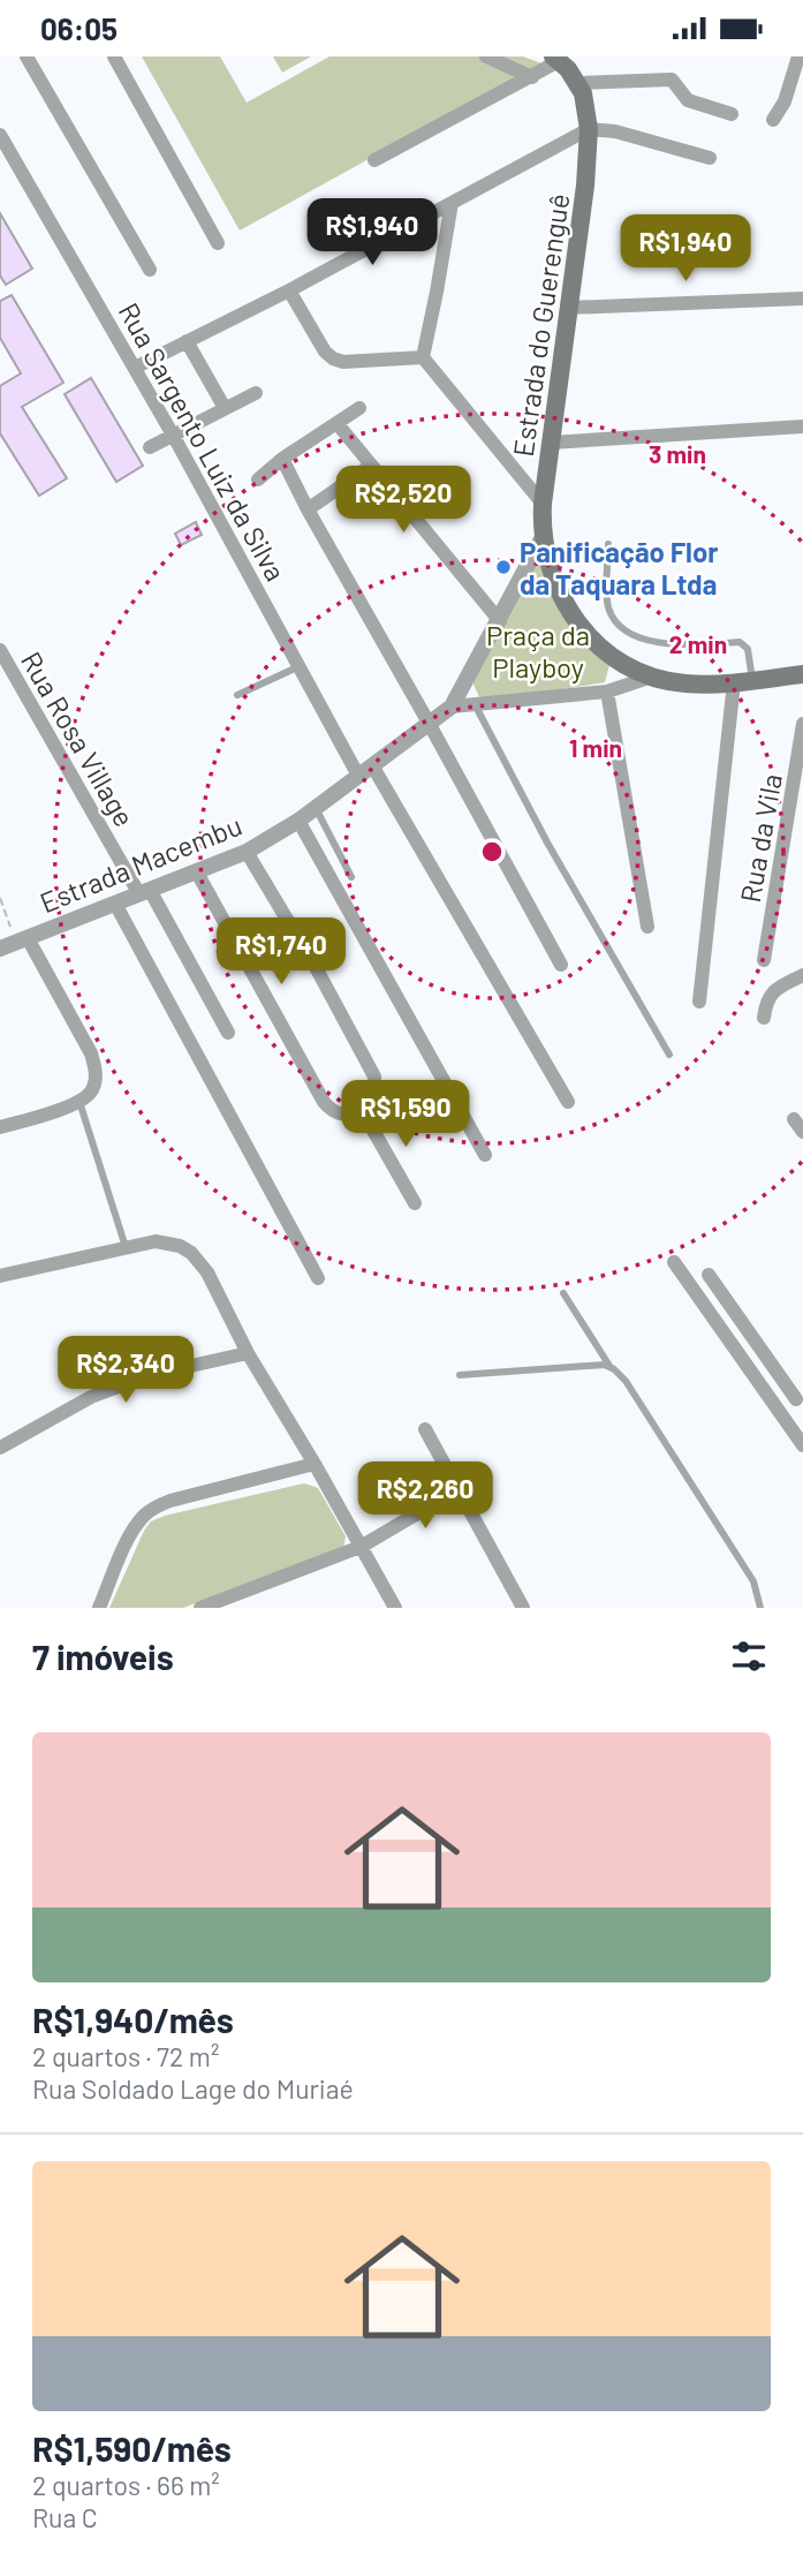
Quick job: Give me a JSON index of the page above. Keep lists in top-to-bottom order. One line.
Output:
{"streets":{"main road":["Estrada do Guerenguê"],"street":["Rua Sargento Luiz da Silva","Rua Rosa Village","Rua da Vila","Estrada Macembu"]},"crossings":[["Estrada do Guerenguê","Estrada Macembu"],["Rua Sargento Luiz da Silva","Estrada Macembu"],["Rua Rosa Village","Estrada Macembu"]],"parks":["Praça da Playboy"],"places":["Panificação Flor da Taquara Ltda"],"page":{"status":"06:05","price":["R$1,940","R$1,940","R$2,520","R$1,740","R$1,590","R$2,340","R$2,260"],"heading":"7 imóveis","list":[{"name":"R$1,940/mês","note":"2 quartos · 72 m² · Rua Soldado Lage do Muriaé"},{"name":"R$1,590/mês","note":"2 quartos · 66 m² · Rua C"}]},"rings":["3 min","2 min","1 min"]}
